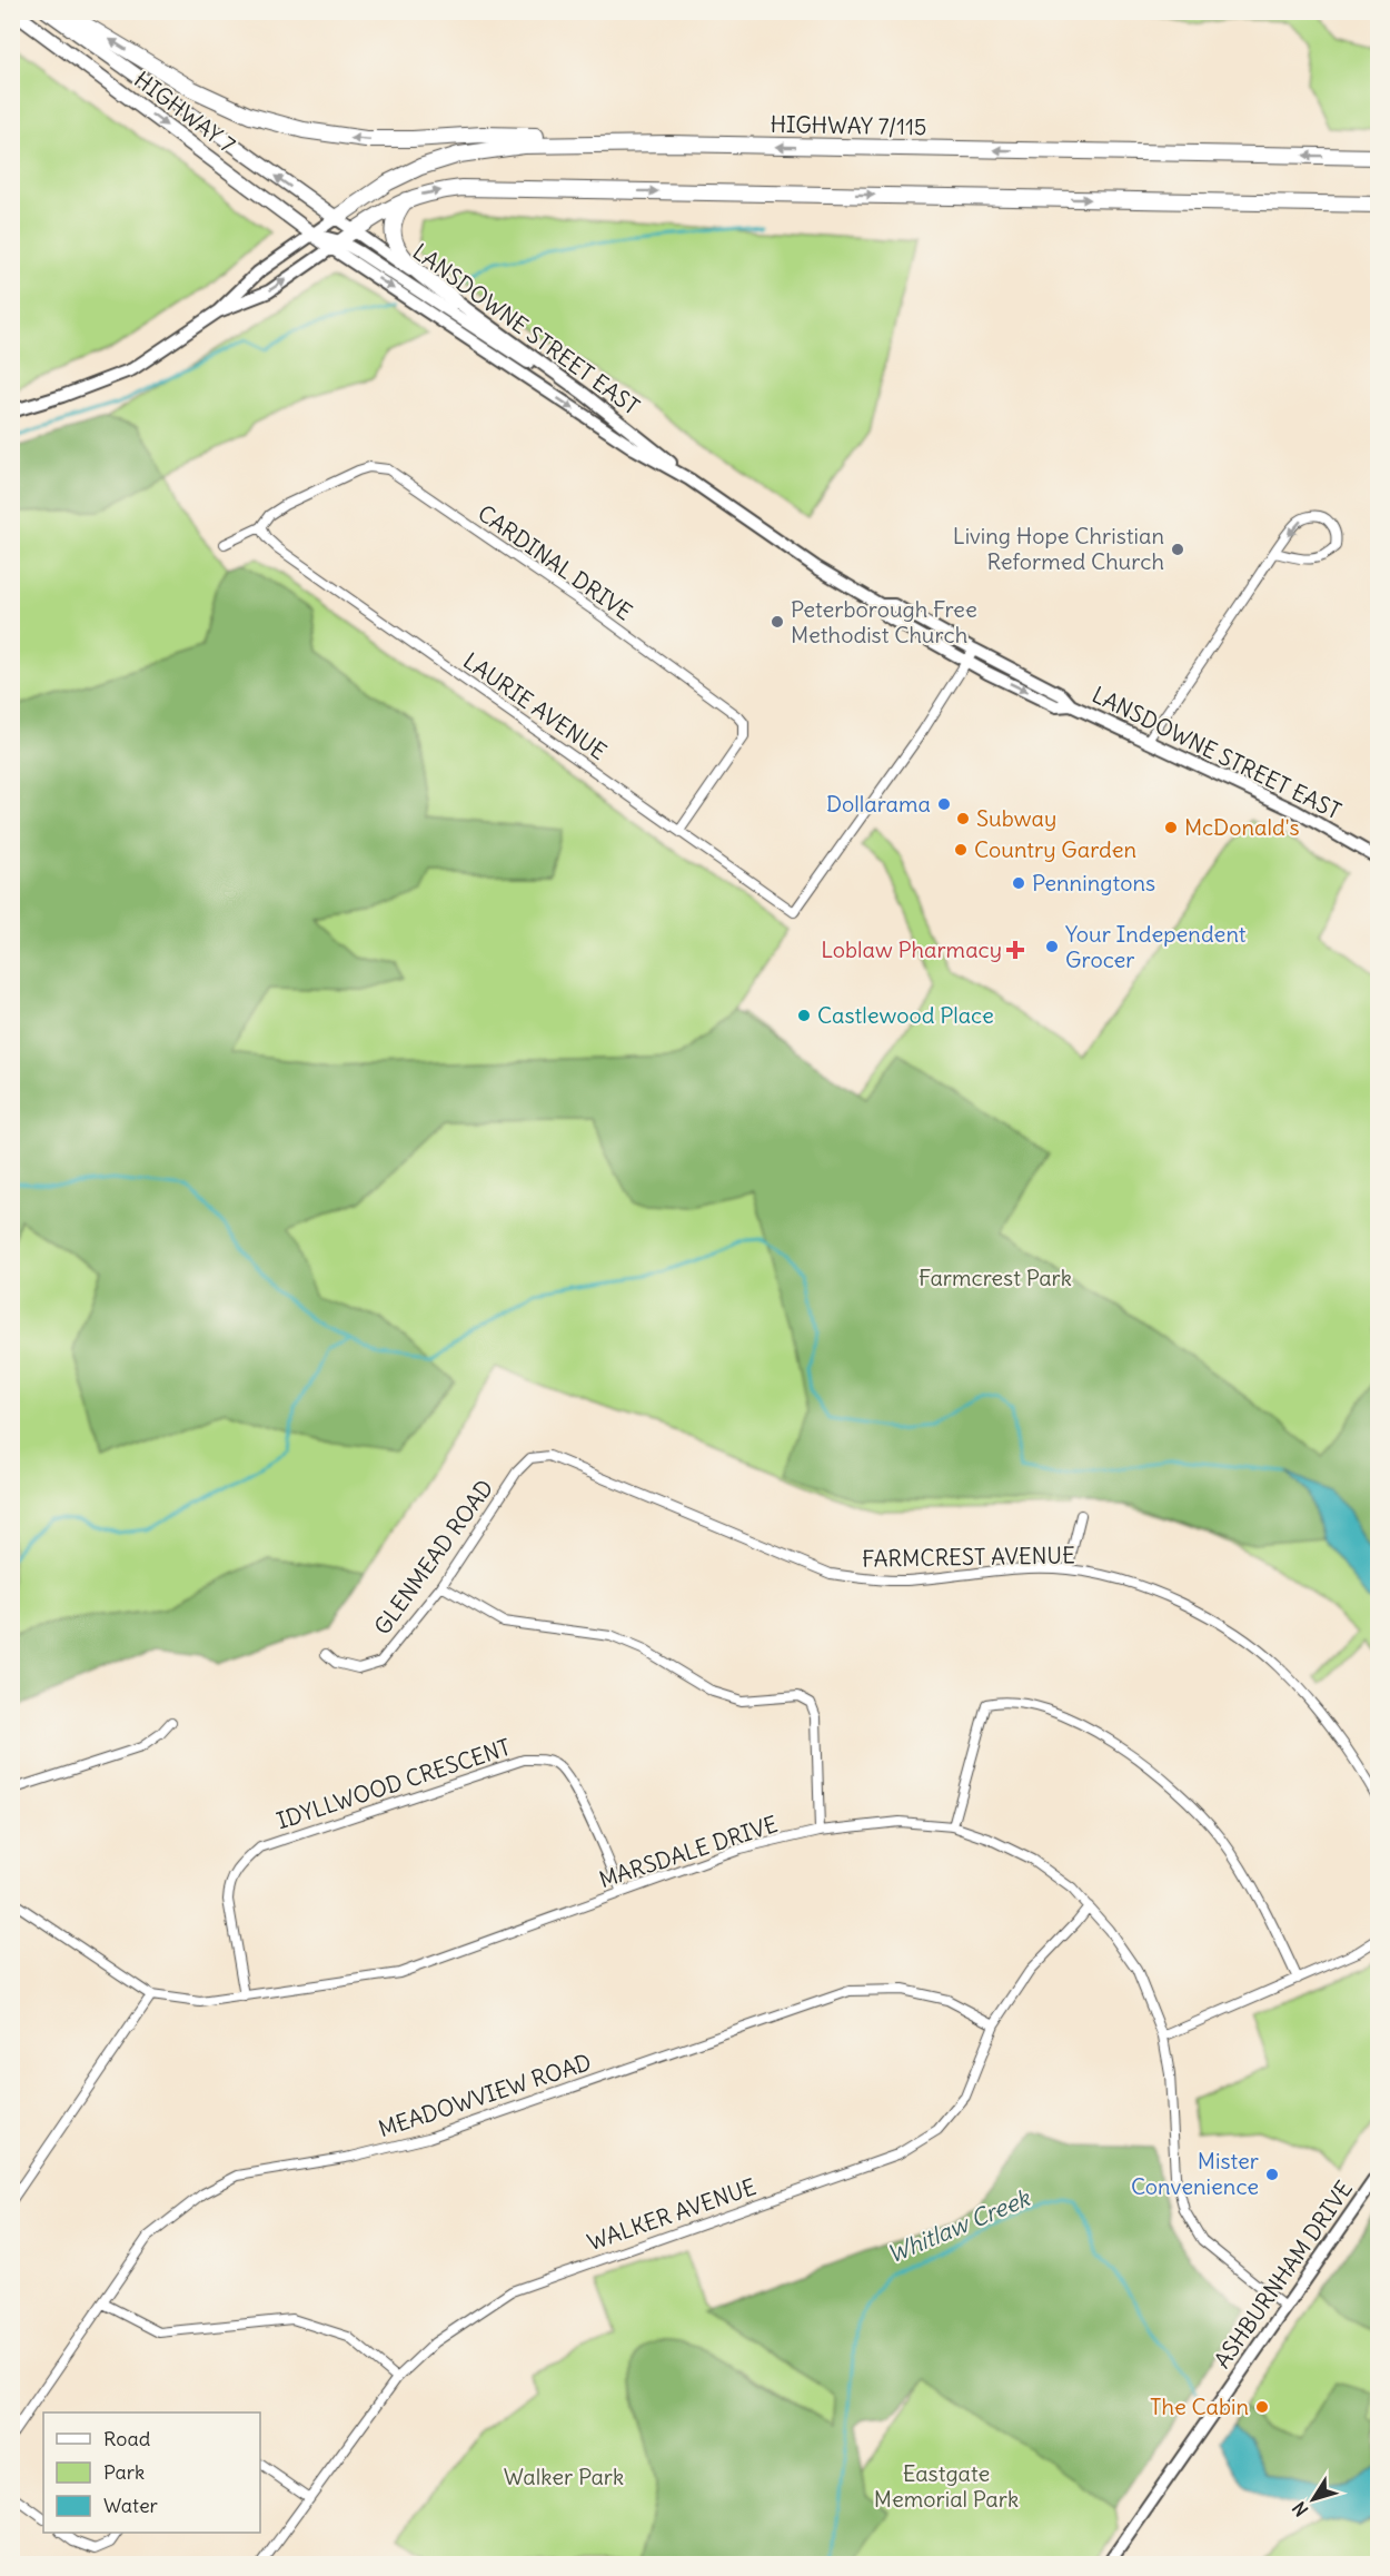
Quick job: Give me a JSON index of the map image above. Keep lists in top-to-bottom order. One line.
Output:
{"streets":{"highway":["HIGHWAY 7","HIGHWAY 7/115"],"main road":["LANSDOWNE STREET EAST","ASHBURNHAM DRIVE"],"street":["CARDINAL DRIVE","LAURIE AVENUE","GLENMEAD ROAD","FARMCREST AVENUE","IDYLLWOOD CRESCENT","MARSDALE DRIVE","MEADOWVIEW ROAD","WALKER AVENUE"]},"crossings":[["HIGHWAY 7","HIGHWAY 7/115"],["HIGHWAY 7","LANSDOWNE STREET EAST"],["HIGHWAY 7/115","LANSDOWNE STREET EAST"],["LANSDOWNE STREET EAST","LAURIE AVENUE"],["CARDINAL DRIVE","LAURIE AVENUE"],["GLENMEAD ROAD","FARMCREST AVENUE"],["IDYLLWOOD CRESCENT","MARSDALE DRIVE"],["MARSDALE DRIVE","WALKER AVENUE"],["MARSDALE DRIVE","ASHBURNHAM DRIVE"],["MEADOWVIEW ROAD","WALKER AVENUE"]],"water":["Whitlaw Creek"],"parks":["Farmcrest Park","Eastgate Memorial Park","Walker Park"],"places":{"other":["Living Hope Christian Reformed Church","Peterborough Free Methodist Church","Dollarama","Subway","McDonald's","Country Garden","Penningtons","Your Independent Grocer","Castlewood Place","Mister Convenience","The Cabin"],"health":["Loblaw Pharmacy"]},"legend":["Road","Park","Water"],"north":"bottom left"}
